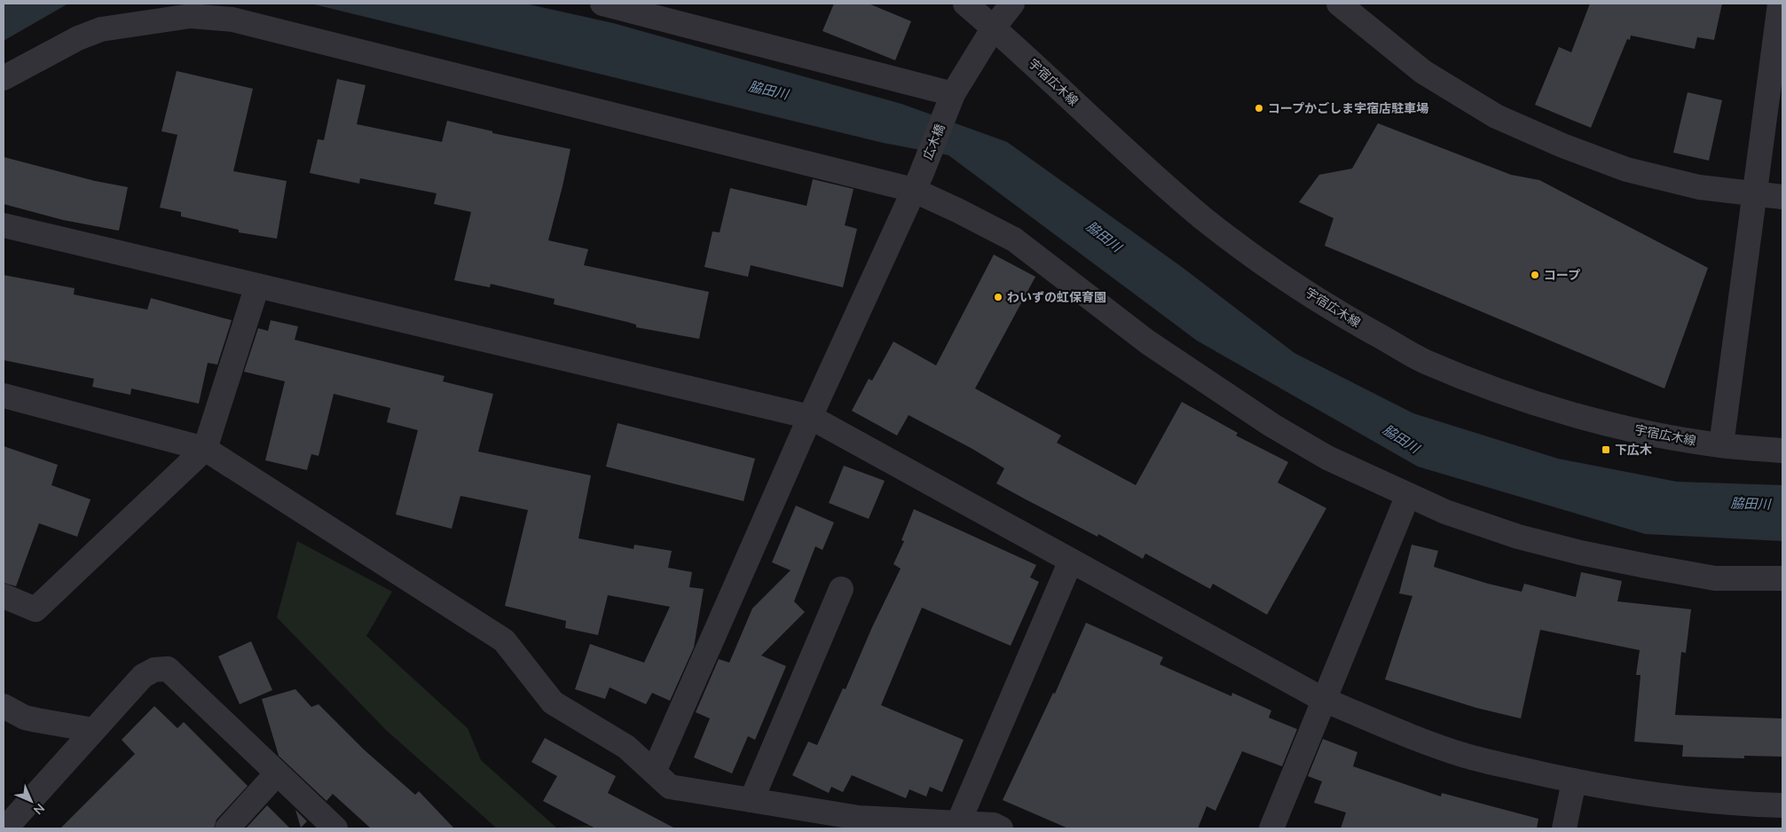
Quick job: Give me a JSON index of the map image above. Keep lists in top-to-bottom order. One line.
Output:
{"streets":{"street":["宇宿広木線","広木橋"]},"crossings":[["宇宿広木線","広木橋"]],"water":["脇田川"],"places":{"other":["コープかごしま宇宿店駐車場","コープ","わいずの虹保育園"],"transit":["下広木"]},"north":"bottom right"}
